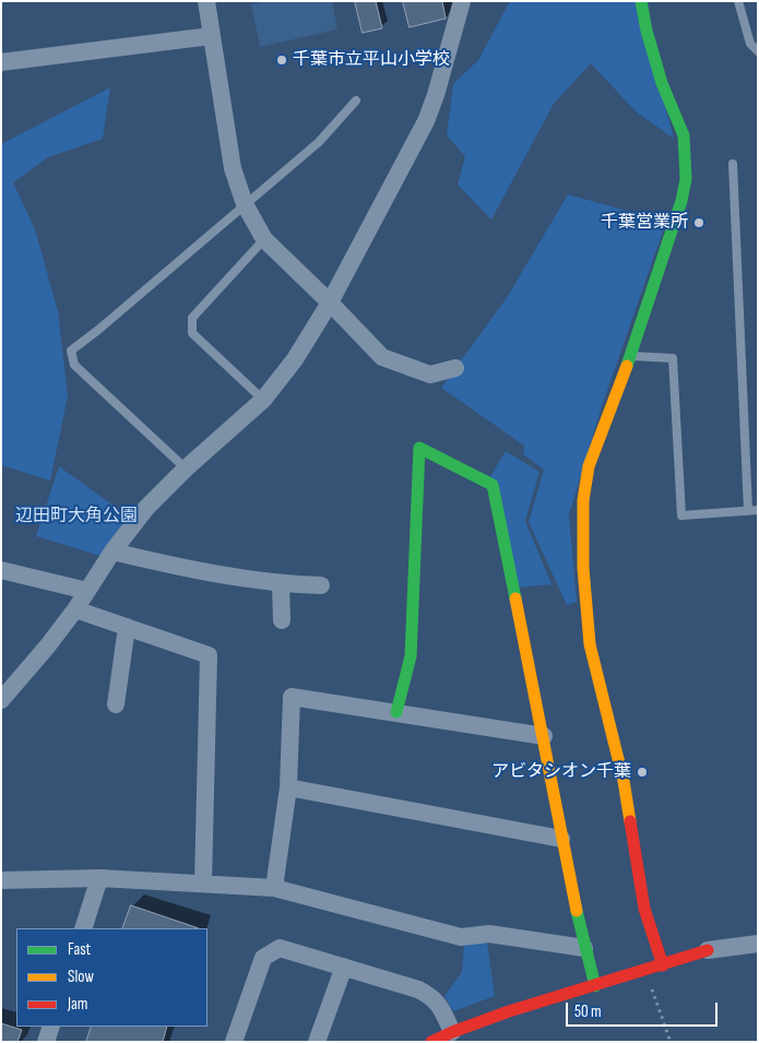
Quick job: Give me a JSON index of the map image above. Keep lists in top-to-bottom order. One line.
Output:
{"parks":["辺田町大角公園"],"places":["千葉市立平山小学校","千葉営業所","アビタシオン千葉"],"legend":["Fast","Slow","Jam"],"scale_bar":"50 m"}
